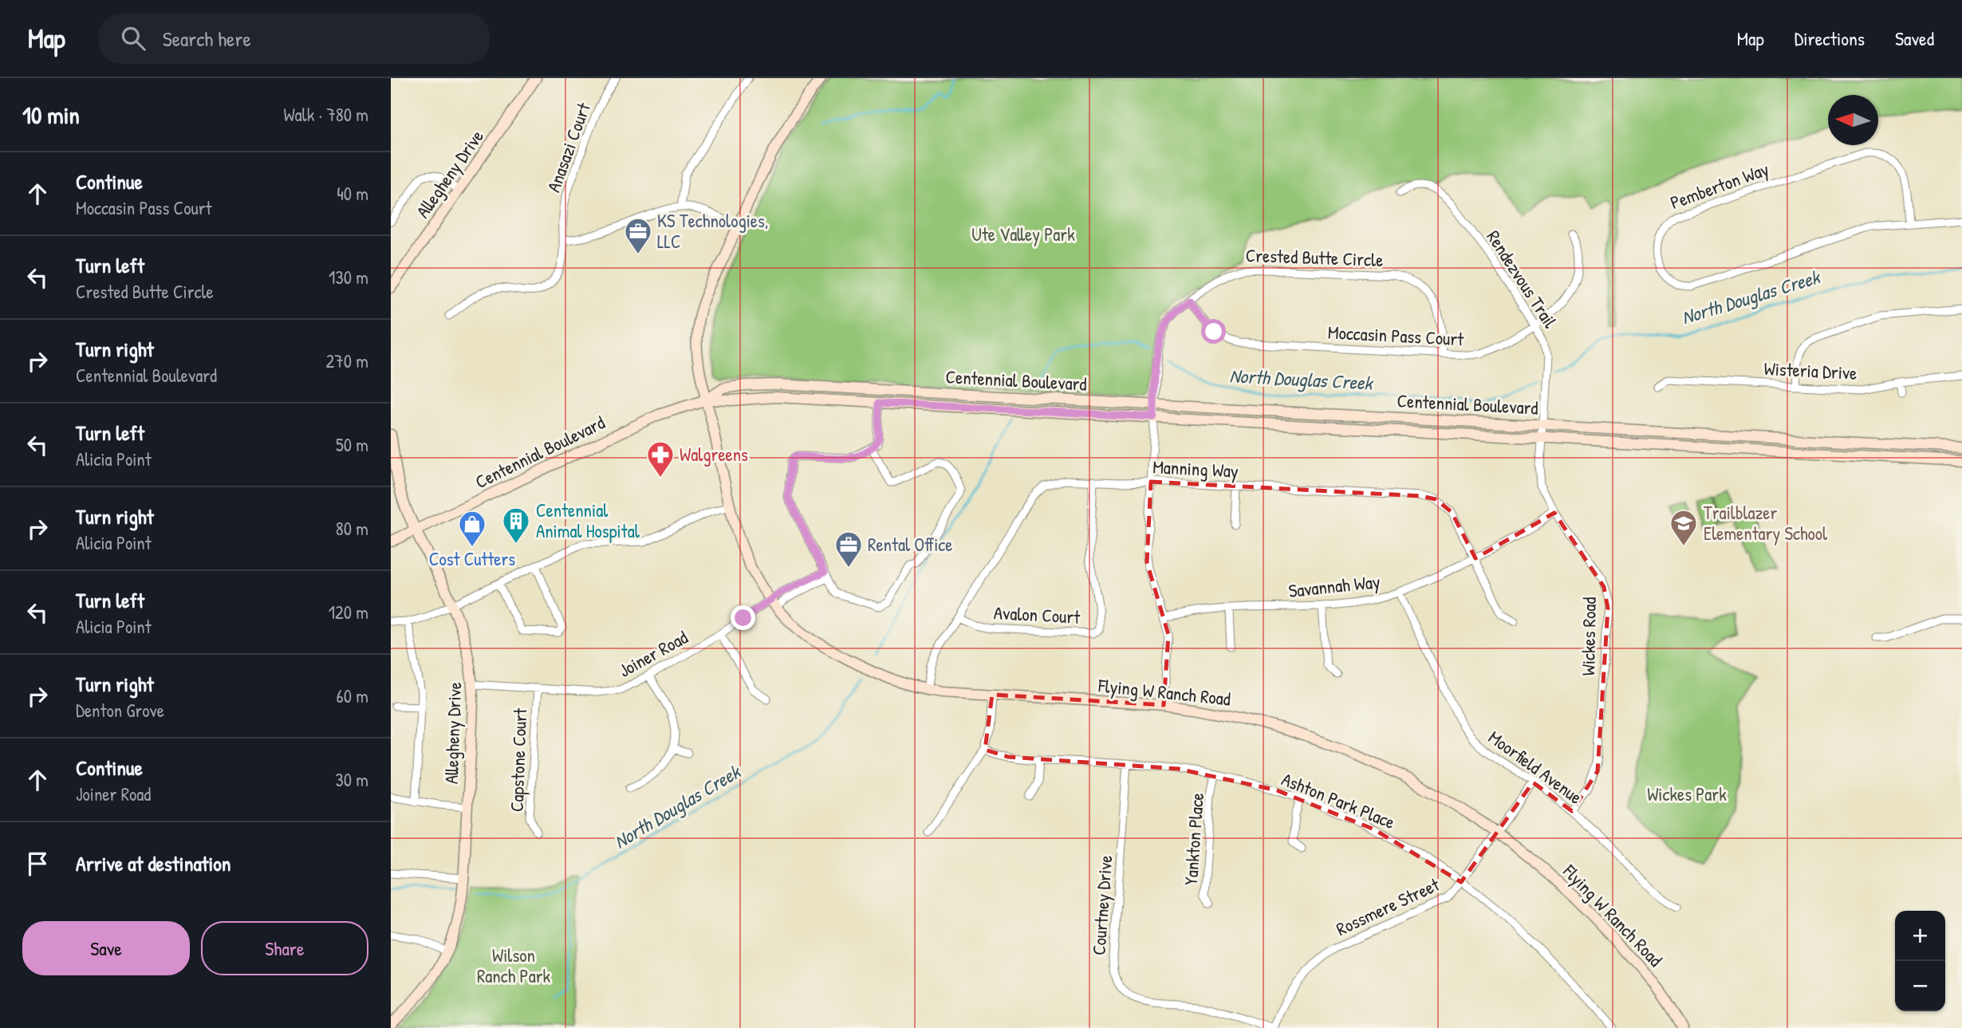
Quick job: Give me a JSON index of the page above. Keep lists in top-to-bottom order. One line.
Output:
{"streets":{"main road":["Allegheny Drive","Centennial Boulevard","Flying W Ranch Road"],"street":["Anasazi Court","Pemberton Way","Crested Butte Circle","Rendezvous Trail","Moccasin Pass Court","Wisteria Drive","Manning Way","Savannah Way","Avalon Court","Wickes Road","Joiner Road","Capstone Court","Moorfield Avenue","Ashton Park Place","Yankton Place","Courtney Drive","Rossmere Street"]},"crossings":[["Allegheny Drive","Centennial Boulevard"],["Allegheny Drive","Joiner Road"],["Crested Butte Circle","Moccasin Pass Court"],["Crested Butte Circle","Centennial Boulevard"],["Crested Butte Circle","Manning Way"],["Crested Butte Circle","Savannah Way"],["Crested Butte Circle","Flying W Ranch Road"],["Rendezvous Trail","Moccasin Pass Court"],["Rendezvous Trail","Centennial Boulevard"],["Rendezvous Trail","Wickes Road"],["Centennial Boulevard","Wickes Road"],["Centennial Boulevard","Flying W Ranch Road"],["Manning Way","Savannah Way"],["Manning Way","Avalon Court"],["Manning Way","Flying W Ranch Road"],["Savannah Way","Wickes Road"],["Savannah Way","Moorfield Avenue"],["Wickes Road","Moorfield Avenue"],["Joiner Road","Flying W Ranch Road"],["Joiner Road","Capstone Court"],["Flying W Ranch Road","Rossmere Street"],["Moorfield Avenue","Rossmere Street"],["Ashton Park Place","Yankton Place"],["Ashton Park Place","Courtney Drive"],["Ashton Park Place","Rossmere Street"],["Courtney Drive","Rossmere Street"]],"water":["North Douglas Creek"],"parks":["Ute Valley Park","Wickes Park","Wilson Ranch Park"],"places":{"office":["KS Technologies, LLC","Rental Office"],"pharmacy":["Walgreens"],"building":["Centennial Animal Hospital"],"school or university":["Trailblazer Elementary School"],"shop":["Cost Cutters"]},"north":"left","page":{"header":"Map","search":"Search here","nav":["Map","Directions","Saved"],"heading":["10 min","Walk · 780 m"],"list":[["Continue","Moccasin Pass Court","40 m"],["Turn left","Crested Butte Circle","130 m"],["Turn right","Centennial Boulevard","270 m"],["Turn left","Alicia Point","50 m"],["Turn right","Alicia Point","80 m"],["Turn left","Alicia Point","120 m"],["Turn right","Denton Grove","60 m"],["Continue","Joiner Road","30 m"],"Arrive at destination"],"buttons":["Save","Share"],"map_buttons":["+","−"]}}
